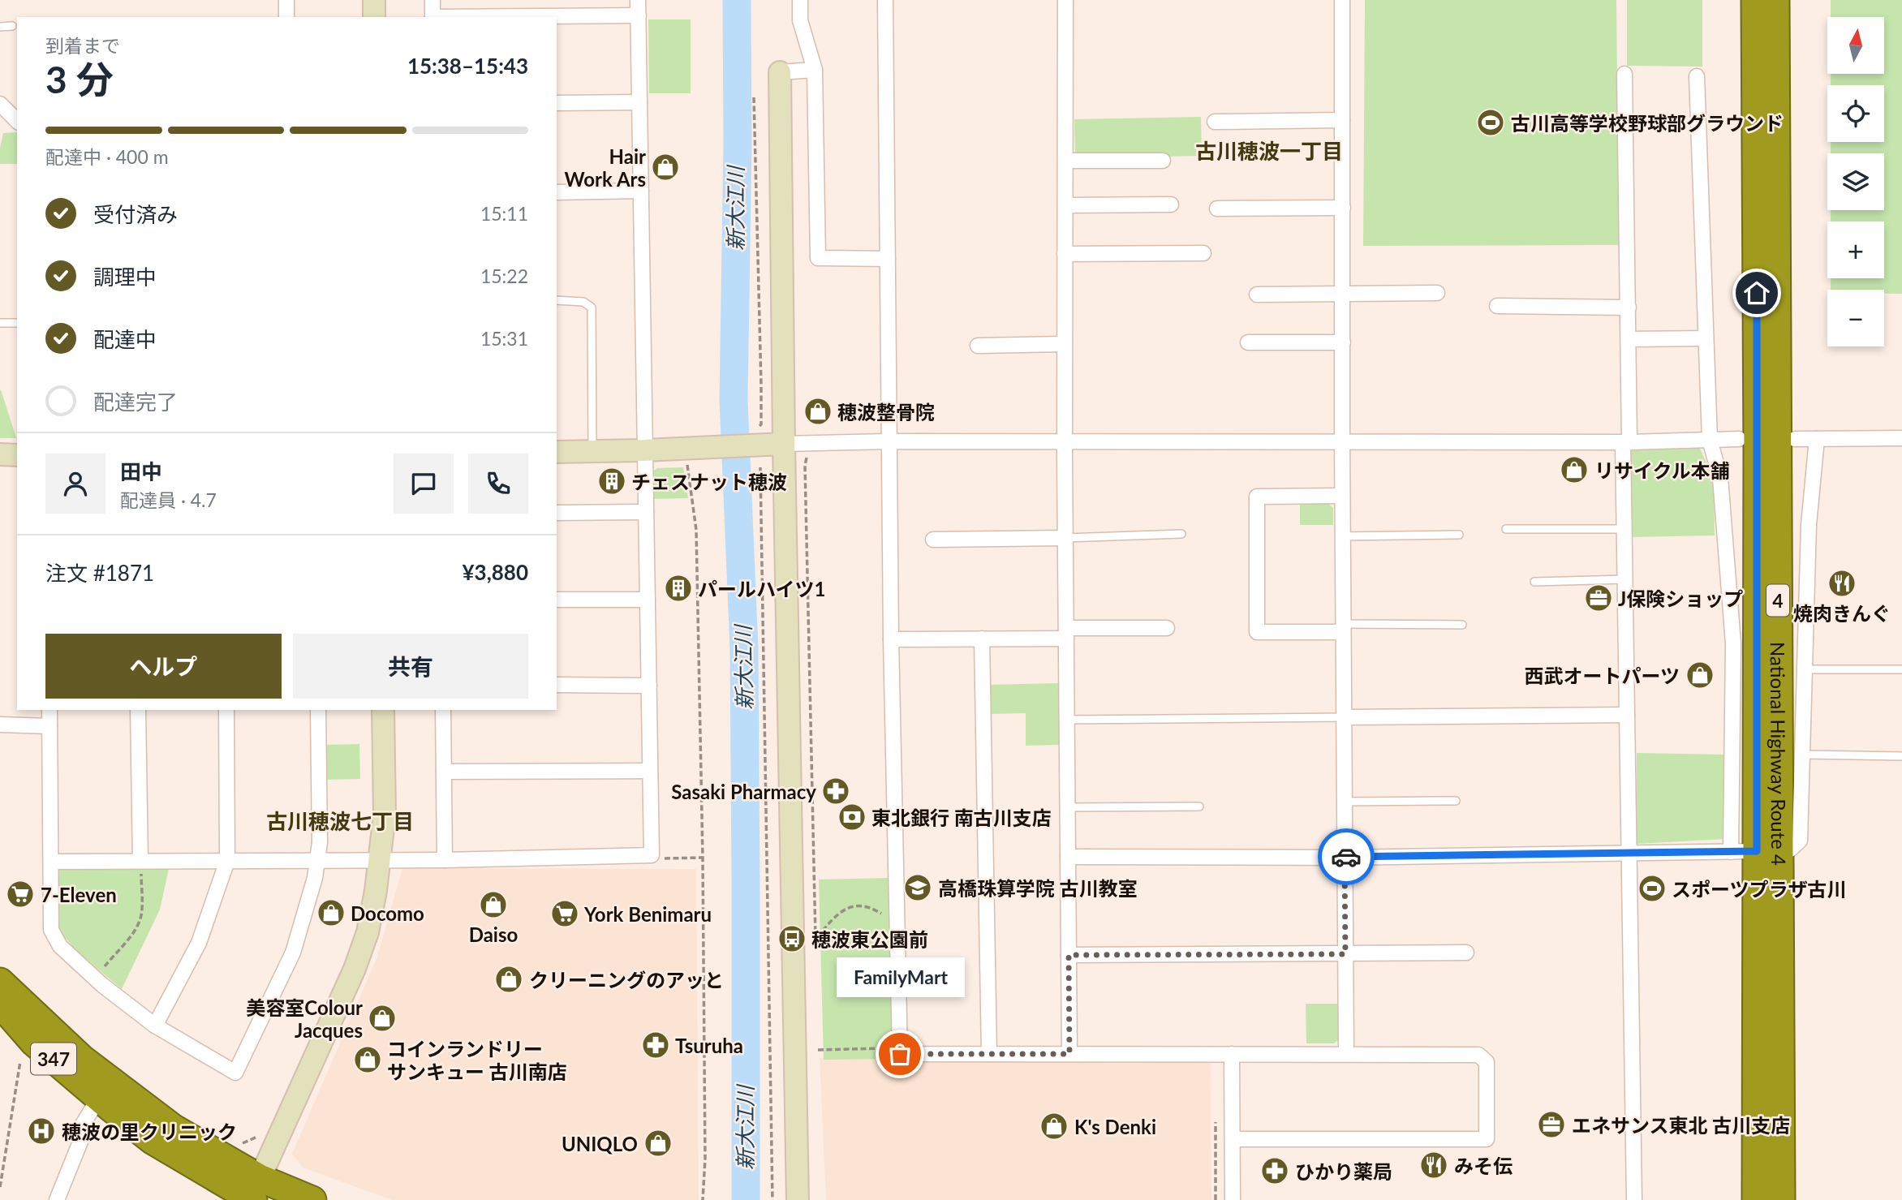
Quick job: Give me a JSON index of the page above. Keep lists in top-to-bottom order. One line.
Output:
{"streets":{"highway":["4","National Highway Route 4","347"]},"districts":["古川穂波一丁目","古川穂波七丁目"],"water":["新大江川"],"places":{"sports":["古川高等学校野球部グラウンド","スポーツプラザ古川"],"shop":["Hair Work Ars","穂波整骨院","リサイクル本舗","西武オートパーツ","Daiso","Docomo","クリーニングのアッと","美容室Colour Jacques","コインランドリー サンキュー 古川南店","K's Denki","UNIQLO"],"building":["チェスナット穂波","パールハイツ1"],"restaurant":["焼肉きんぐ","みそ伝"],"office":["J保険ショップ","エネサンス東北 古川支店"],"pharmacy":["Sasaki Pharmacy","Tsuruha","ひかり薬局"],"bank":["東北銀行 南古川支店"],"school or university":["高橋珠算学院 古川教室"],"supermarket":["7-Eleven","York Benimaru"],"bus stop":["穂波東公園前"],"other":["FamilyMart"],"hospital":["穂波の里クリニック"]},"north":"top","page":{"map_buttons":["+","−"],"heading":["3 分","到着まで","15:38–15:43"],"panel":["田中","配達員 · 4.7","注文 #1871","¥3,880"],"bar":"配達中 · 400 m","list":[["受付済み","15:11"],["調理中","15:22"],["配達中","15:31"],"配達完了"],"buttons":["ヘルプ","共有"],"bubble":"FamilyMart"}}
